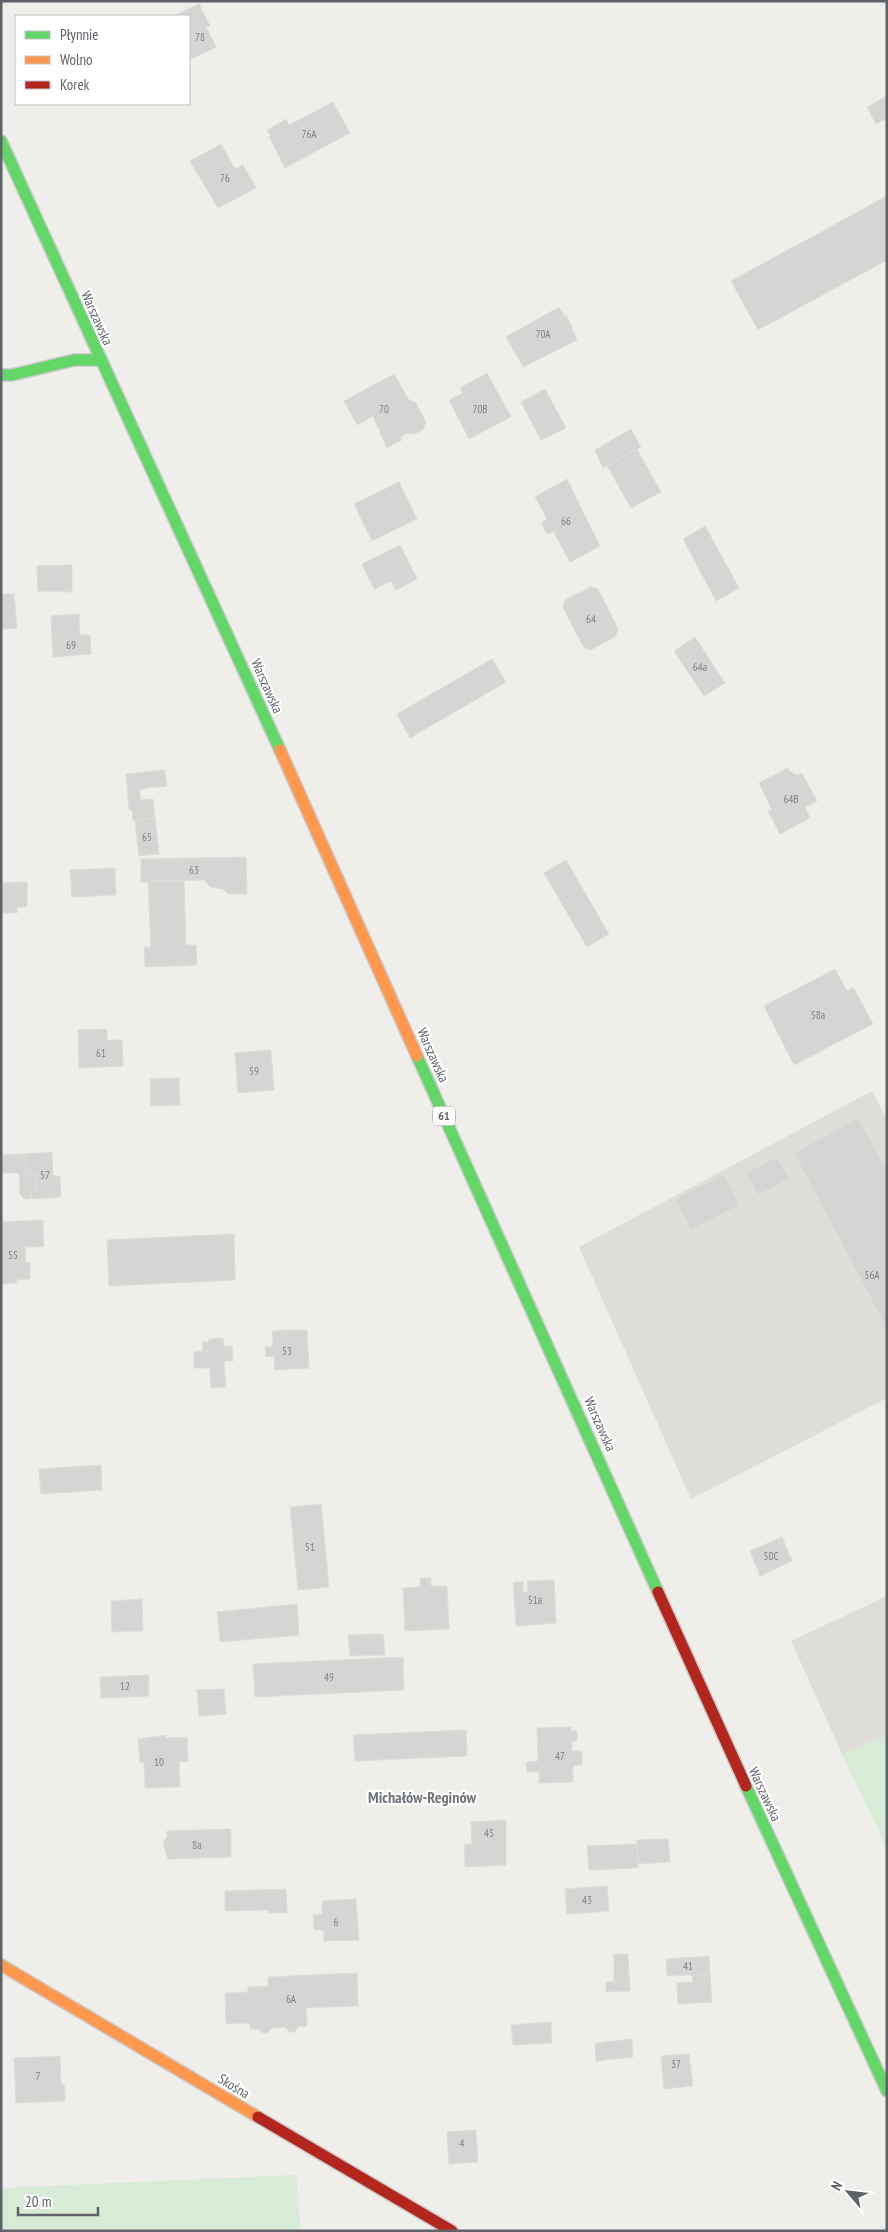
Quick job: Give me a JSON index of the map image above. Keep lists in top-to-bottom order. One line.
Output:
{"streets":{"main road":["Warszawska","61","Skośna"]},"districts":["Michałów-Reginów"],"house_numbers":["78","76A","76","70A","70","70B","66","64","69","64a","64B","65","63","58a","61","59","57","55","56A","53","51","50C","51a","49","12","47","10","45","8a","43","6","41","6A","37","7","4"],"legend":["Płynnie","Wolno","Korek"],"scale_bar":"20 m","north":"top left"}
